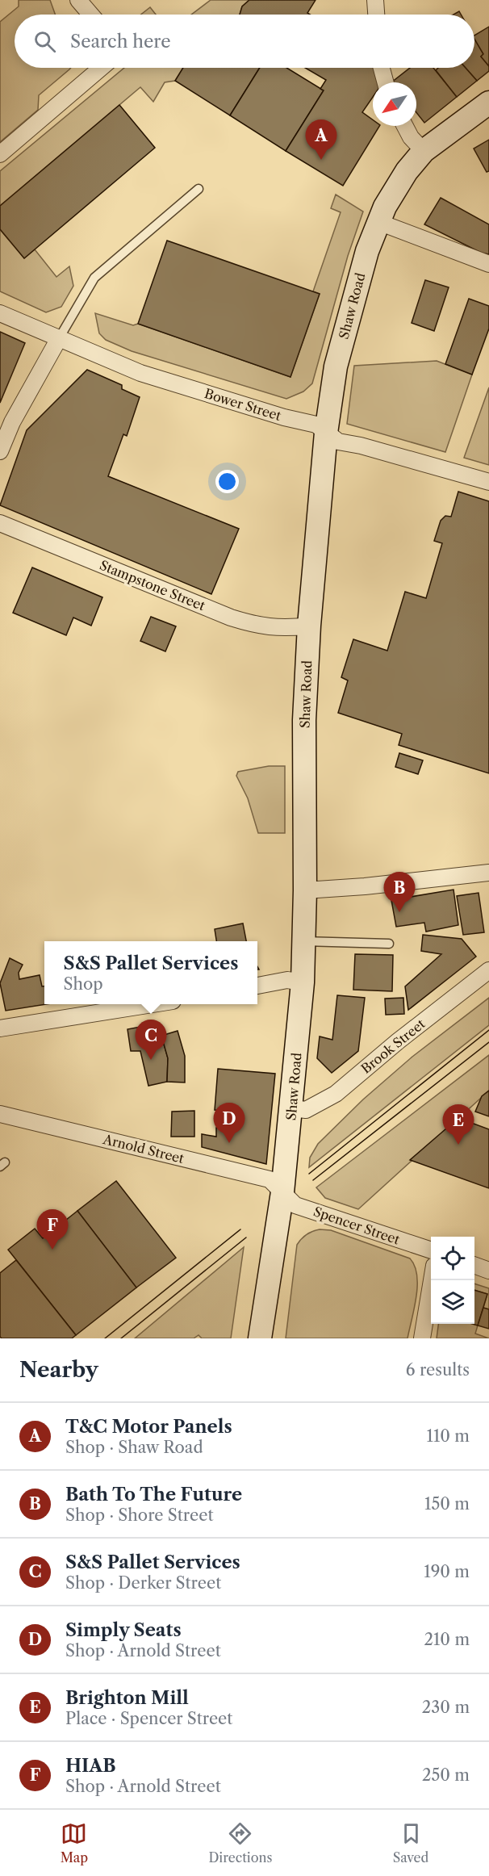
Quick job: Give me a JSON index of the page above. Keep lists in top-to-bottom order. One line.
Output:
{"streets":{"main road":["Shaw Road"],"street":["Bower Street","Stampstone Street","Brook Street","Arnold Street","Spencer Street"]},"crossings":[["Shaw Road","Bower Street"],["Shaw Road","Stampstone Street"],["Shaw Road","Brook Street"],["Shaw Road","Arnold Street"],["Shaw Road","Spencer Street"],["Arnold Street","Spencer Street"]],"north":"bottom left","page":{"search":"Search here","pins":["A","B","C","D","E","F"],"popup":["S&S Pallet Services","Shop"],"heading":["Nearby","6 results"],"list":[{"mark":"A","name":"T&C Motor Panels","note":"Shop · Shaw Road","value":"110 m"},{"mark":"B","name":"Bath To The Future","note":"Shop · Shore Street","value":"150 m"},{"mark":"C","name":"S&S Pallet Services","note":"Shop · Derker Street","value":"190 m"},{"mark":"D","name":"Simply Seats","note":"Shop · Arnold Street","value":"210 m"},{"mark":"E","name":"Brighton Mill","note":"Place · Spencer Street","value":"230 m"},{"mark":"F","name":"HIAB","note":"Shop · Arnold Street","value":"250 m"}],"nav":["Map","Directions","Saved"]}}
